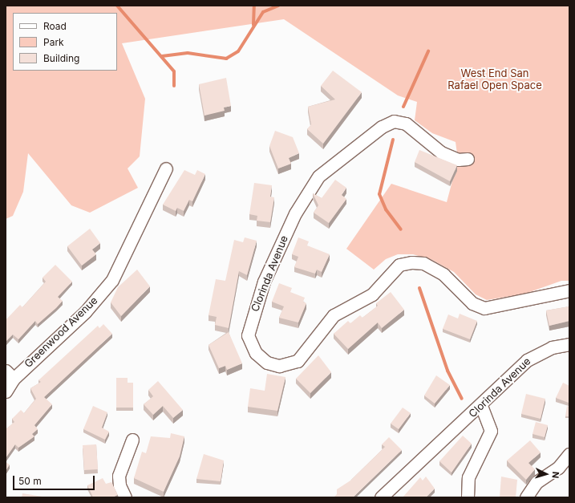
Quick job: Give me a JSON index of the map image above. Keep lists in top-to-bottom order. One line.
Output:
{"streets":{"street":["Clorinda Avenue","Greenwood Avenue"]},"parks":["West End San Rafael Open Space"],"legend":["Road","Park","Building"],"scale_bar":"50 m","north":"right"}
